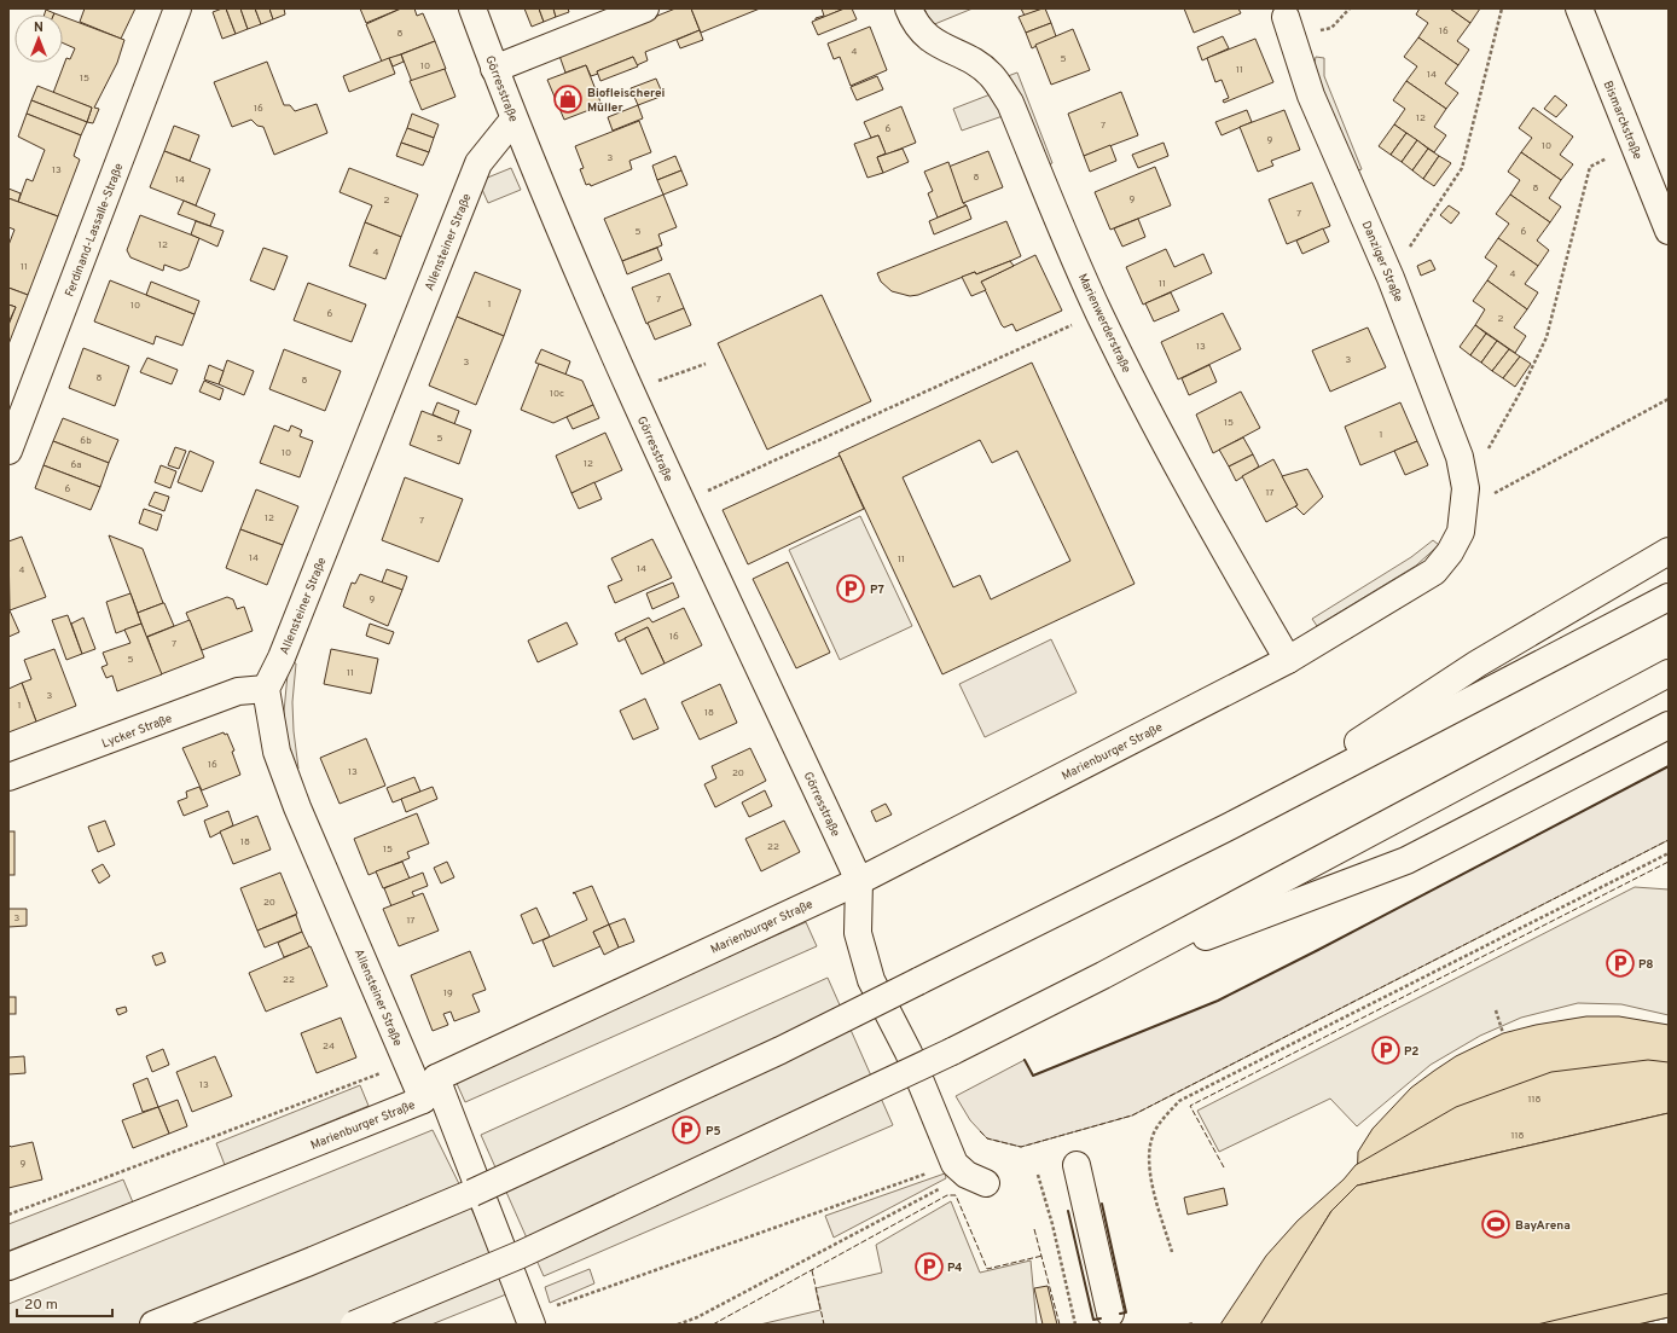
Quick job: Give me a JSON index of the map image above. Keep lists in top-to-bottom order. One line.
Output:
{"streets":{"main road":["Görresstraße","Bismarckstraße","Ferdinand-Lassalle-Straße","Allensteiner Straße","Danziger Straße","Marienwerderstraße","Lycker Straße","Marienburger Straße"]},"crossings":[["Görresstraße","Allensteiner Straße"],["Görresstraße","Marienburger Straße"],["Allensteiner Straße","Lycker Straße"],["Allensteiner Straße","Marienburger Straße"],["Danziger Straße","Marienburger Straße"],["Marienwerderstraße","Marienburger Straße"]],"places":{"shop":["Biofleischerei Müller"],"parking":["P7","P8","P2","P5","P4"],"sports":["BayArena"]},"house_numbers":["16","8","4","5","10","11","14","15","16","12","7","6","9","10","3","13","8","14","8","9","2","7","5","6","12","4","11","4","11","7","1","10","6","2","13","3","3","8","8","10c","15","1","5","6b","10","12","6a","6","17","12","7","14","11","14","4","9","16","7","5","11","3","1","18","16","13","20","18","22","15","20","3","17","22","19","24","13","118","118","9"],"scale_bar":"20 m","north":"top"}
